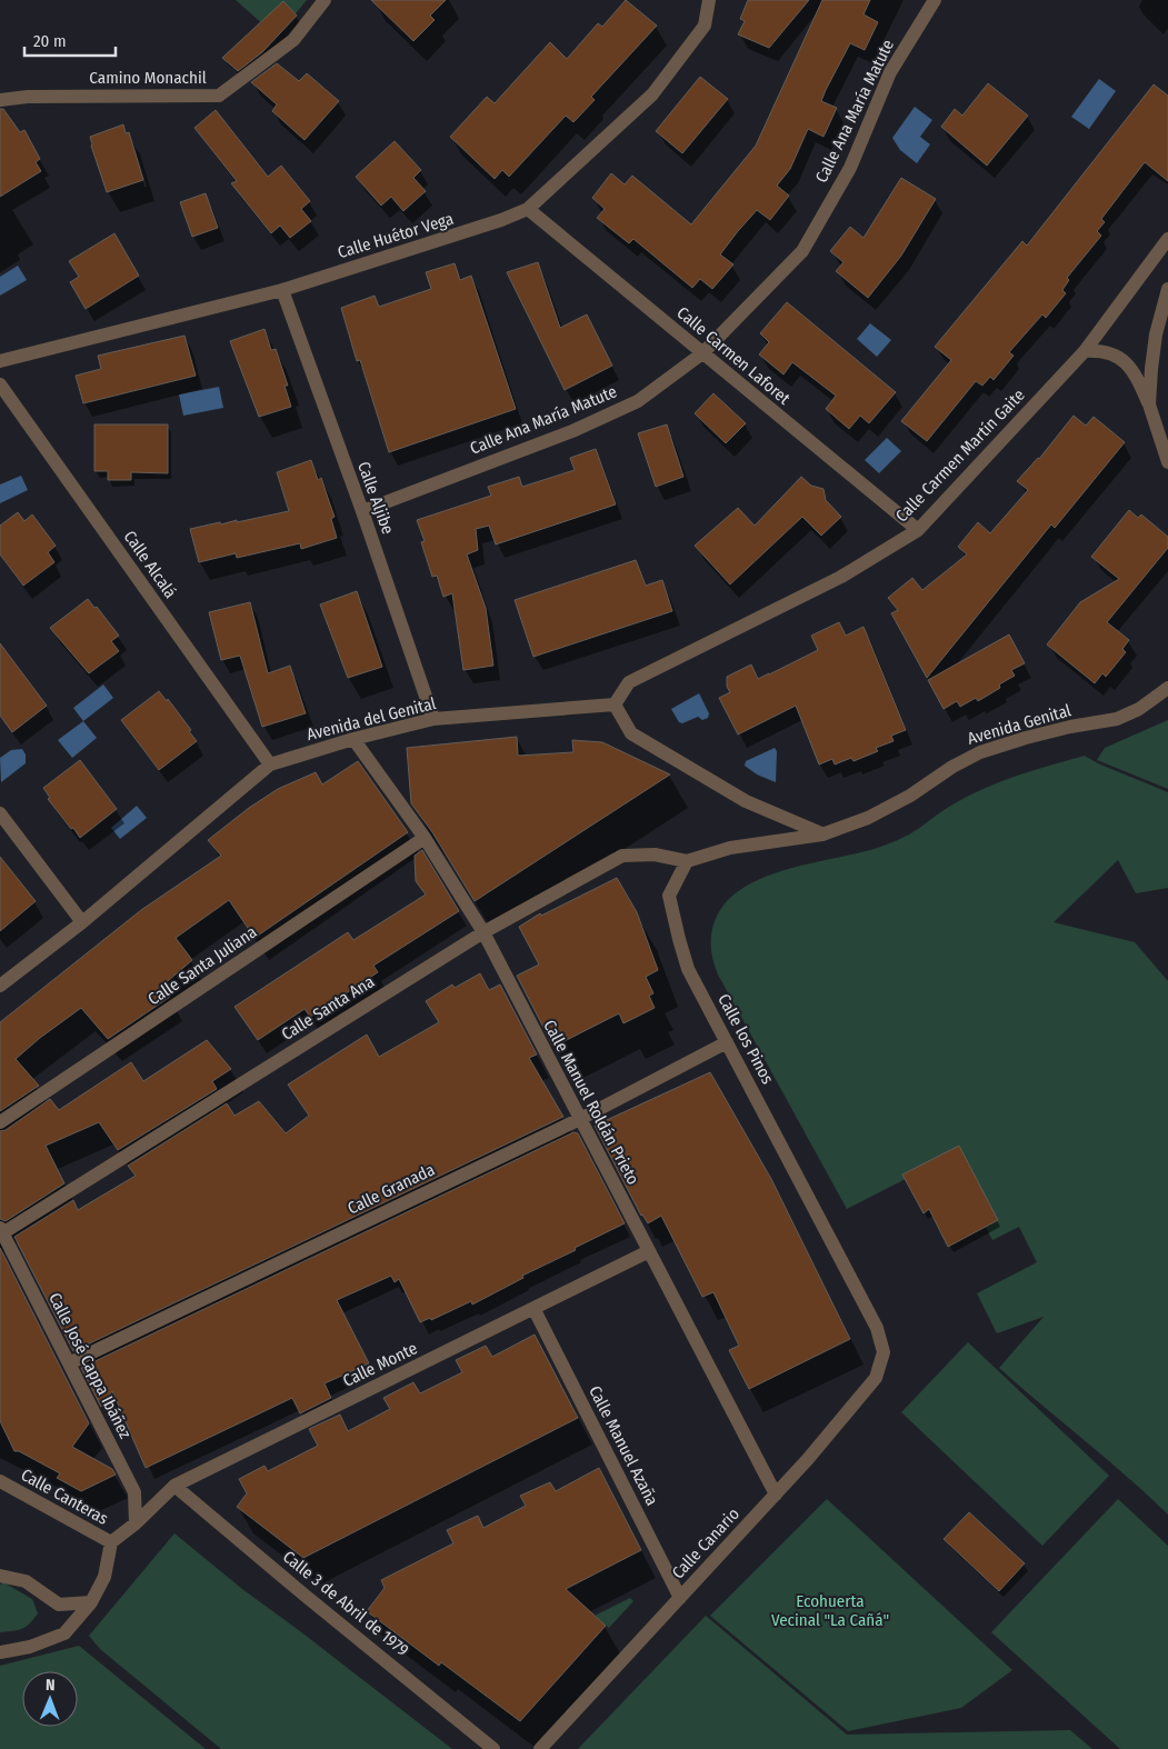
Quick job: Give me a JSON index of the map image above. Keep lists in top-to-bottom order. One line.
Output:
{"streets":{"street":["Camino Monachil","Calle Ana María Matute","Calle Huétor Vega","Calle Carmen Laforet","Calle Carmen Martín Gaite","Calle Aljibe","Calle Alcalá","Avenida del Genital","Avenida Genital","Calle Santa Juliana","Calle Santa Ana","Calle los Pinos","Calle Manuel Roldán Prieto","Calle Granada","Calle Monte","Calle José Cappa Ibáñez","Calle Manuel Azaña","Calle Canteras","Calle Canario","Calle 3 de Abril de 1979"]},"crossings":[["Calle Ana María Matute","Calle Carmen Laforet"],["Calle Ana María Matute","Calle Aljibe"],["Calle Huétor Vega","Calle Carmen Laforet"],["Calle Huétor Vega","Calle Aljibe"],["Calle Carmen Laforet","Calle Carmen Martín Gaite"],["Calle Carmen Martín Gaite","Avenida del Genital"],["Calle Aljibe","Avenida del Genital"],["Calle Alcalá","Avenida del Genital"],["Avenida del Genital","Calle Manuel Roldán Prieto"],["Calle Santa Juliana","Calle Manuel Roldán Prieto"],["Calle Santa Ana","Calle los Pinos"],["Calle Santa Ana","Calle Manuel Roldán Prieto"],["Calle Santa Ana","Calle José Cappa Ibáñez"],["Calle los Pinos","Calle Granada"],["Calle los Pinos","Calle Canario"],["Calle Manuel Roldán Prieto","Calle Granada"],["Calle Manuel Roldán Prieto","Calle Monte"],["Calle Manuel Roldán Prieto","Calle Canario"],["Calle Granada","Calle José Cappa Ibáñez"],["Calle Monte","Calle José Cappa Ibáñez"],["Calle Monte","Calle Manuel Azaña"],["Calle Monte","Calle Canteras"],["Calle Monte","Calle 3 de Abril de 1979"],["Calle Manuel Azaña","Calle Canario"]],"parks":["Ecohuerta Vecinal \"La Cañá\""],"scale_bar":"20 m","north":"top"}
